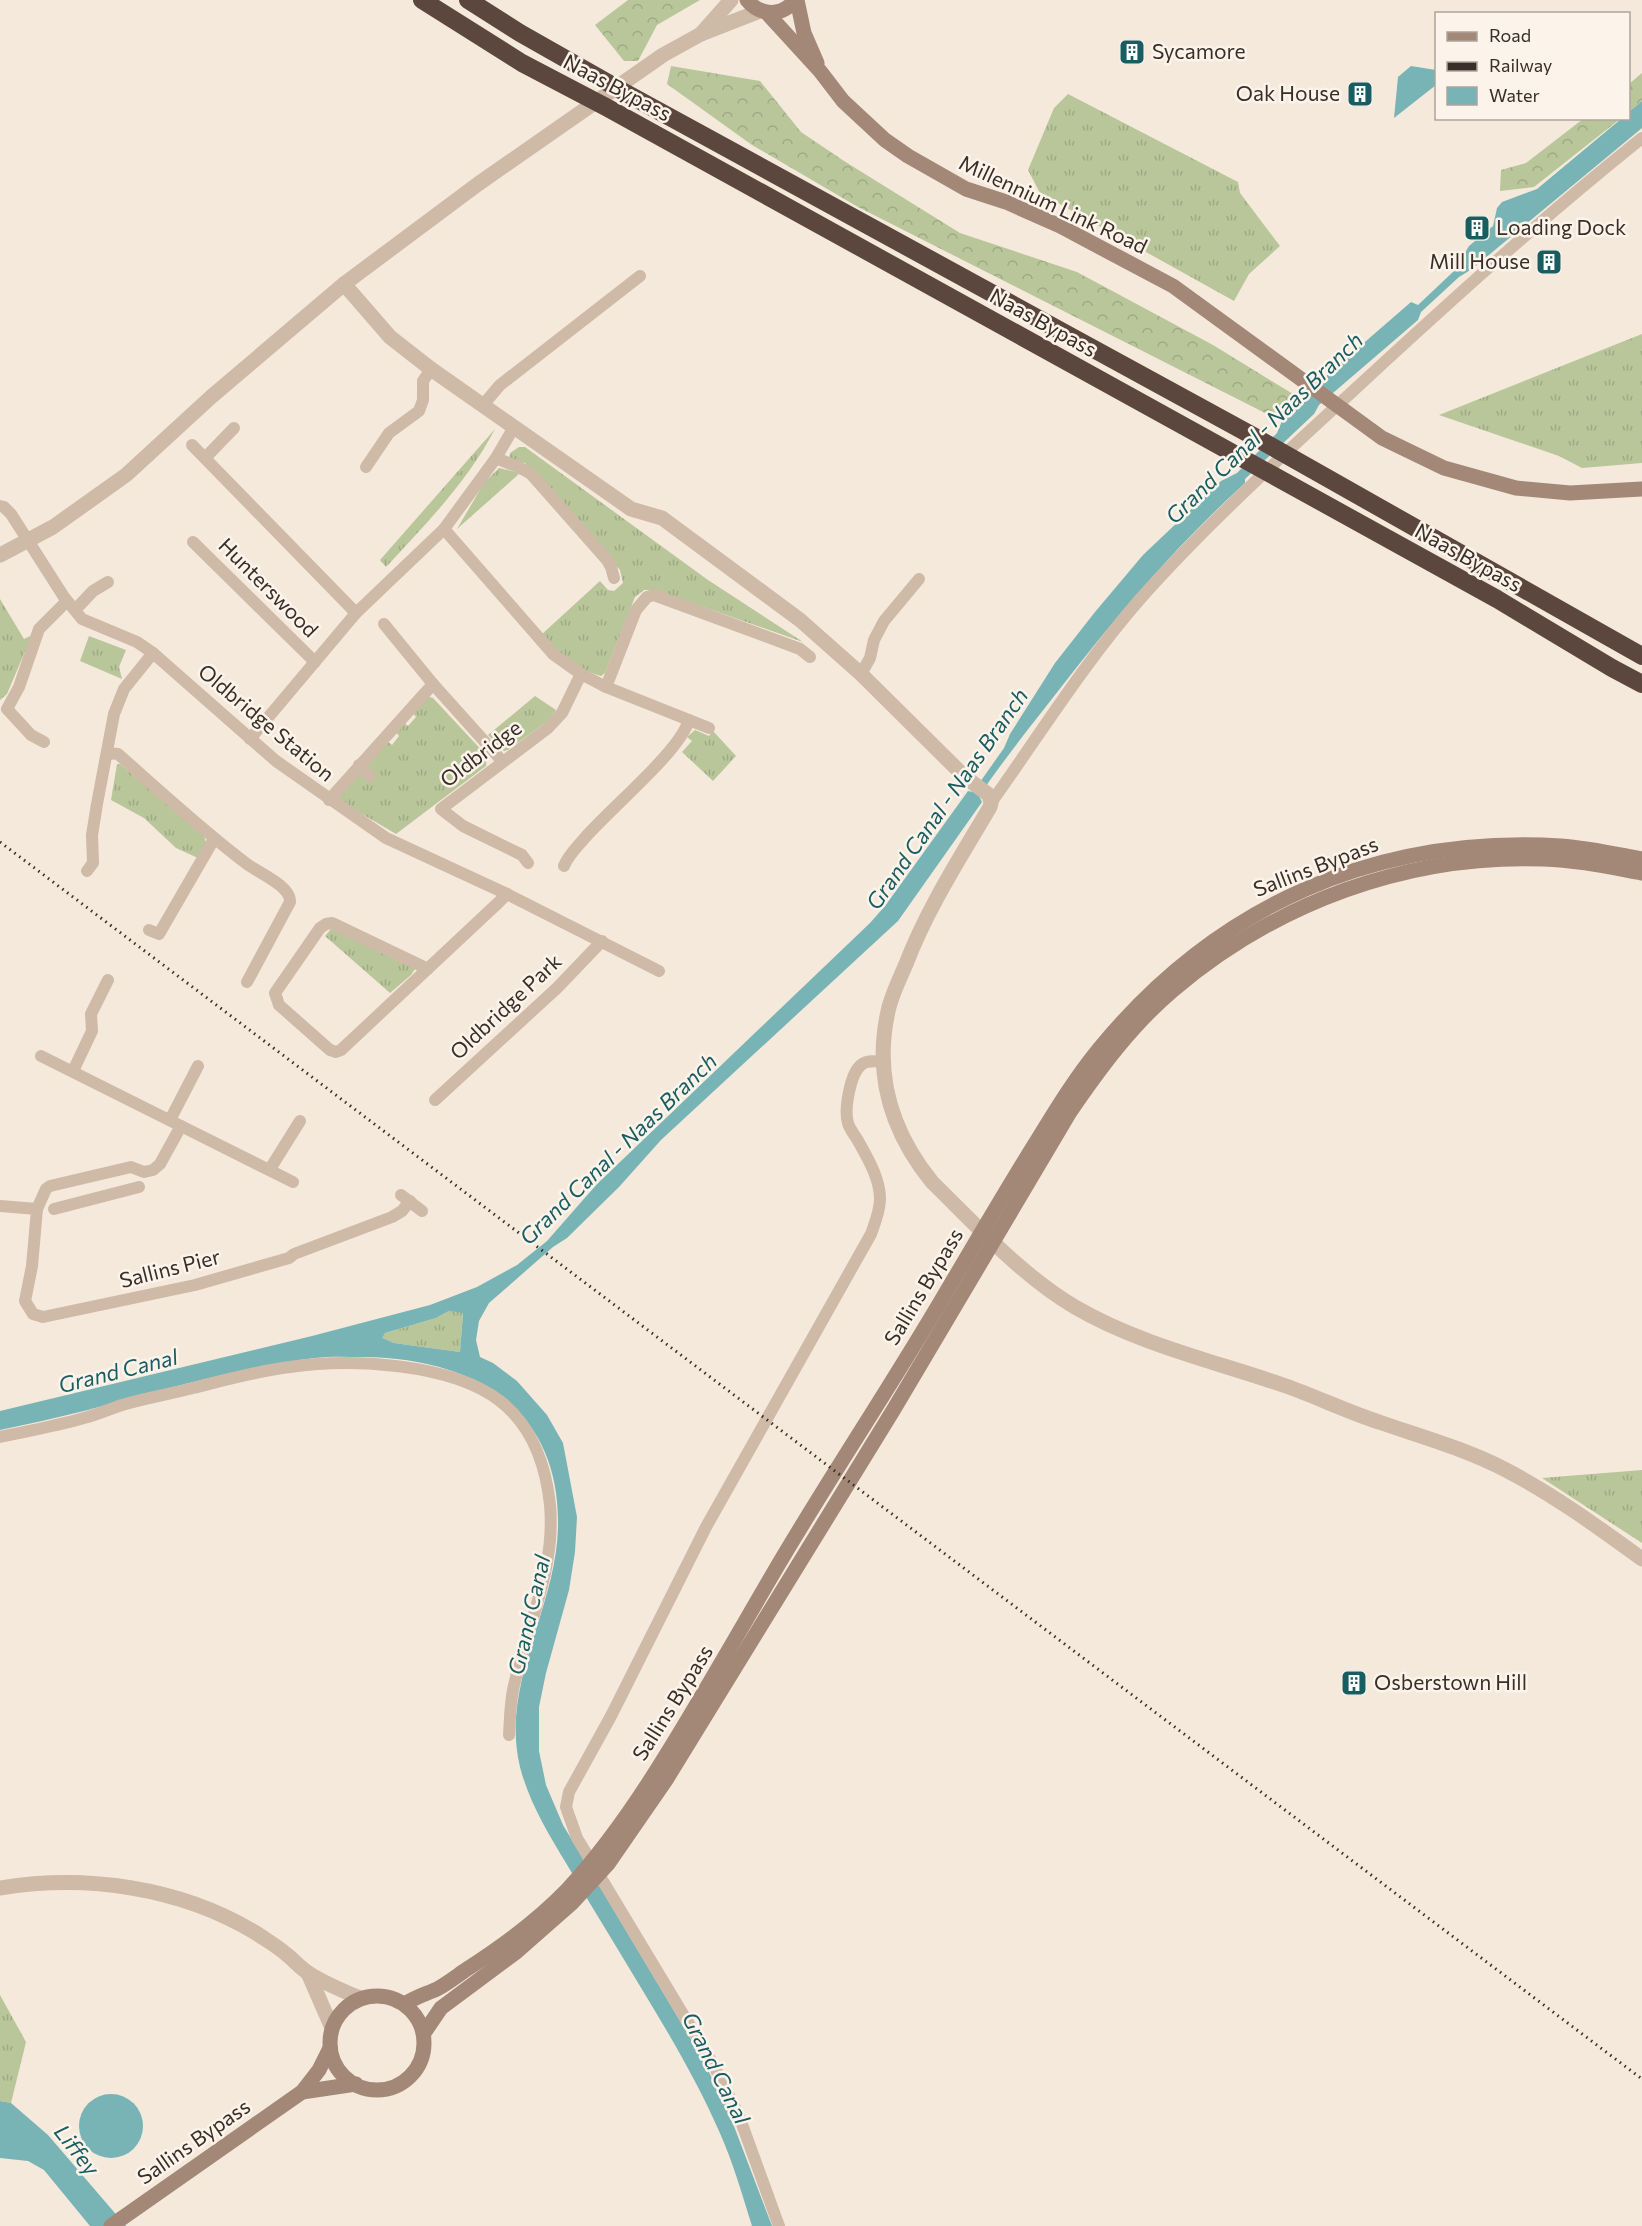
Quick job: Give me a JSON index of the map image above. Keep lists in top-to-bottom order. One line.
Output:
{"streets":{"highway":["Naas Bypass"],"main road":["Millennium Link Road","Sallins Bypass"],"street":["Hunterswood","Oldbridge Station","Oldbridge","Oldbridge Park","Sallins Pier"]},"crossings":[["Oldbridge Station","Oldbridge Park"]],"water":["Grand Canal - Naas Branch","Grand Canal","Liffey"],"places":{"building":["Sycamore","Oak House","Loading Dock","Mill House","Osberstown Hill"]},"legend":["Road","Railway","Water"]}
